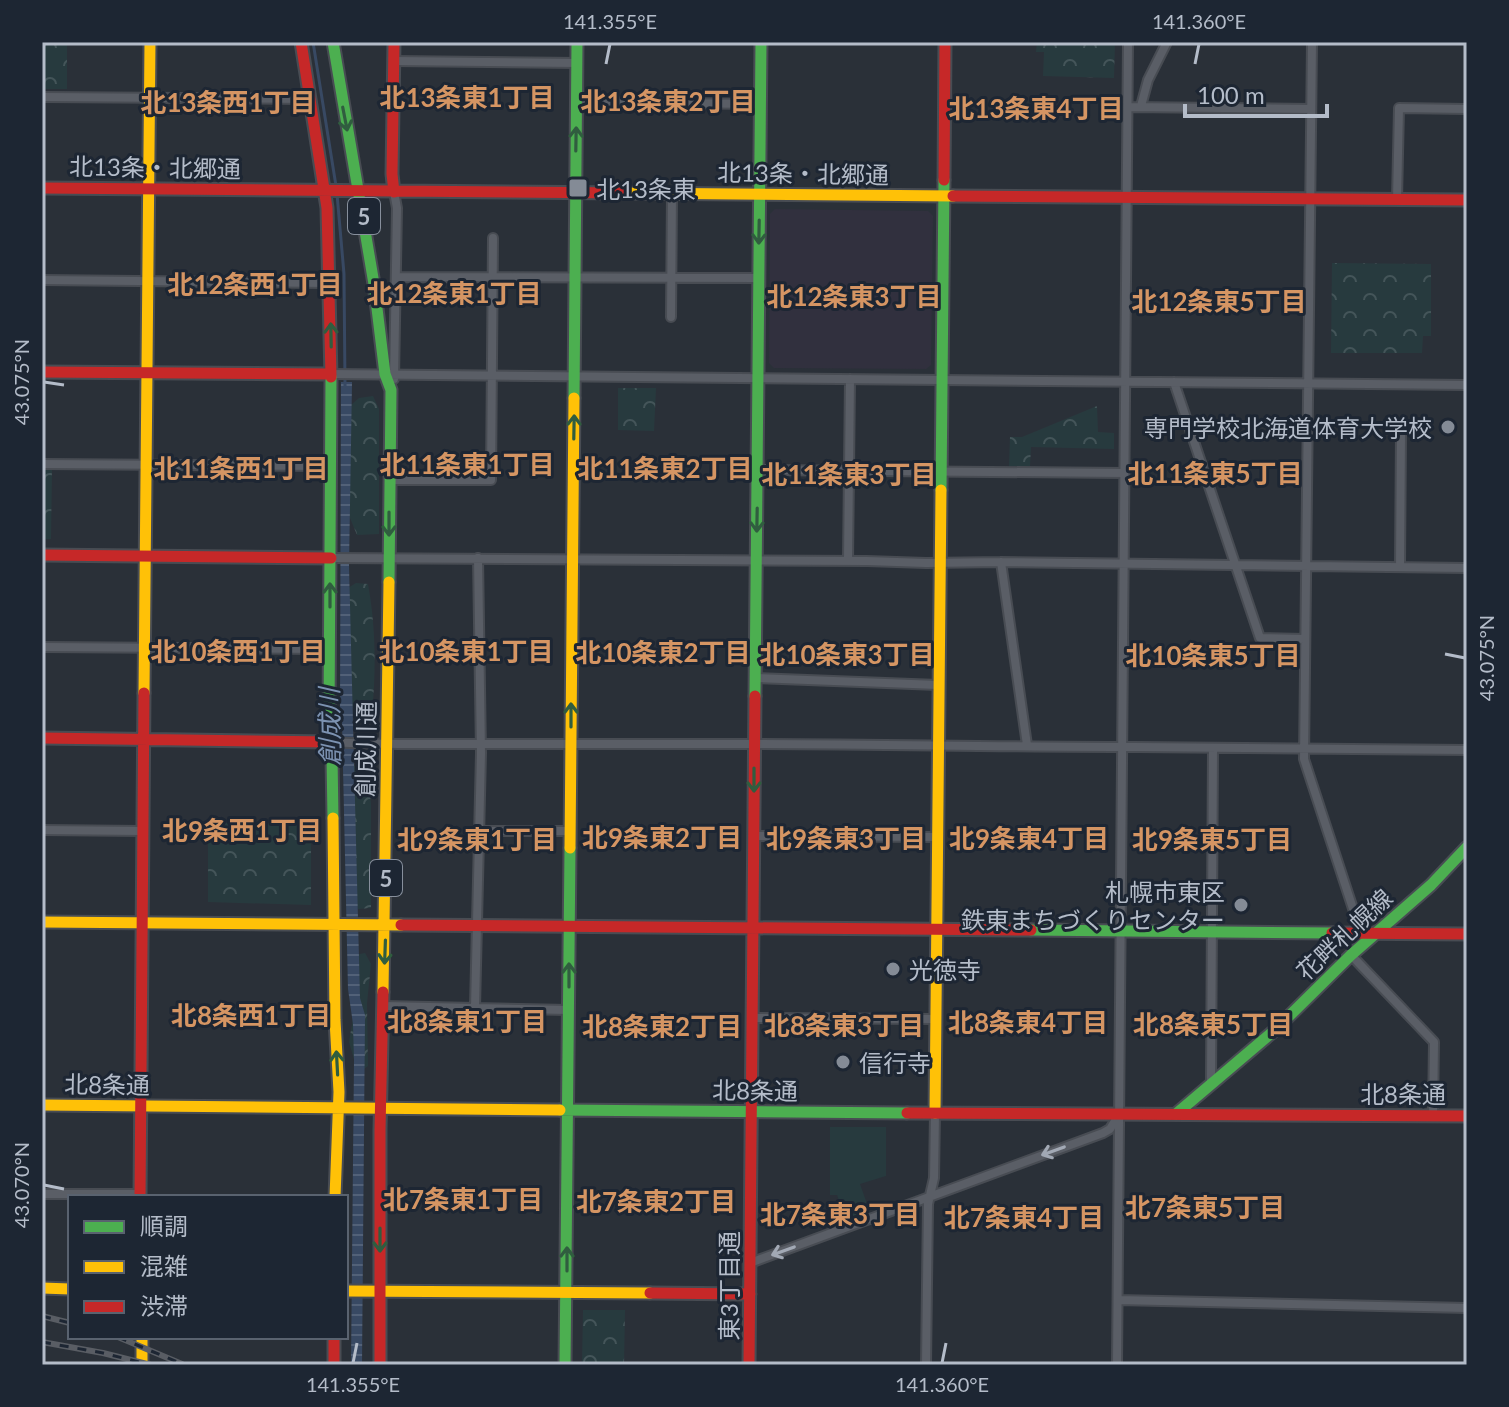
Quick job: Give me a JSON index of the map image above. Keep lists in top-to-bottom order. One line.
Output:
{"streets":{"main road":["北13条・北郷通","5","創成川通","花畔札幌線","北8条通","東3丁目通"]},"crossings":[["北13条・北郷通","創成川通"],["北13条・北郷通","東3丁目通"],["創成川通","北8条通"],["花畔札幌線","北8条通"],["北8条通","東3丁目通"]],"districts":["北13条東1丁目","北13条東2丁目","北13条西1丁目","北13条東4丁目","北12条西1丁目","北12条東1丁目","北12条東3丁目","北12条東5丁目","北11条東1丁目","北11条西1丁目","北11条東2丁目","北11条東5丁目","北11条東3丁目","北10条西1丁目","北10条東1丁目","北10条東2丁目","北10条東3丁目","北10条東5丁目","北9条西1丁目","北9条東2丁目","北9条東3丁目","北9条東4丁目","北9条東1丁目","北9条東5丁目","北8条西1丁目","北8条東1丁目","北8条東4丁目","北8条東5丁目","北8条東3丁目","北8条東2丁目","北7条東1丁目","北7条東2丁目","北7条東5丁目","北7条東3丁目","北7条東4丁目"],"water":["創成川"],"places":{"transit":["北13条東"],"other":["専門学校北海道体育大学校","札幌市東区 鉄東まちづくりセンター","光徳寺","信行寺"]},"legend":["順調","混雑","渋滞"],"scale_bar":"100 m","coordinates":["141.355°E","141.360°E","43.075°N","43.070°N"]}
